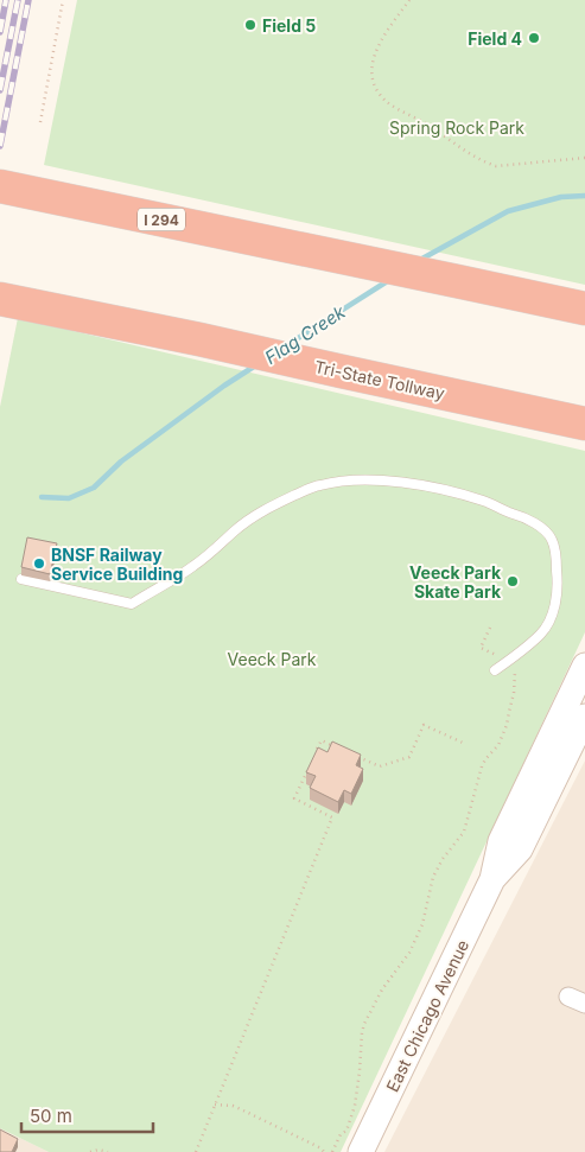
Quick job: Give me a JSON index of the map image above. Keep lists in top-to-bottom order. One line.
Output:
{"streets":{"highway":["I 294","Tri-State Tollway"],"main road":["East Chicago Avenue"]},"water":["Flag Creek"],"parks":["Spring Rock Park","Veeck Park"],"places":["Field 5","Field 4","BNSF Railway Service Building","Veeck Park Skate Park"],"scale_bar":"50 m"}
